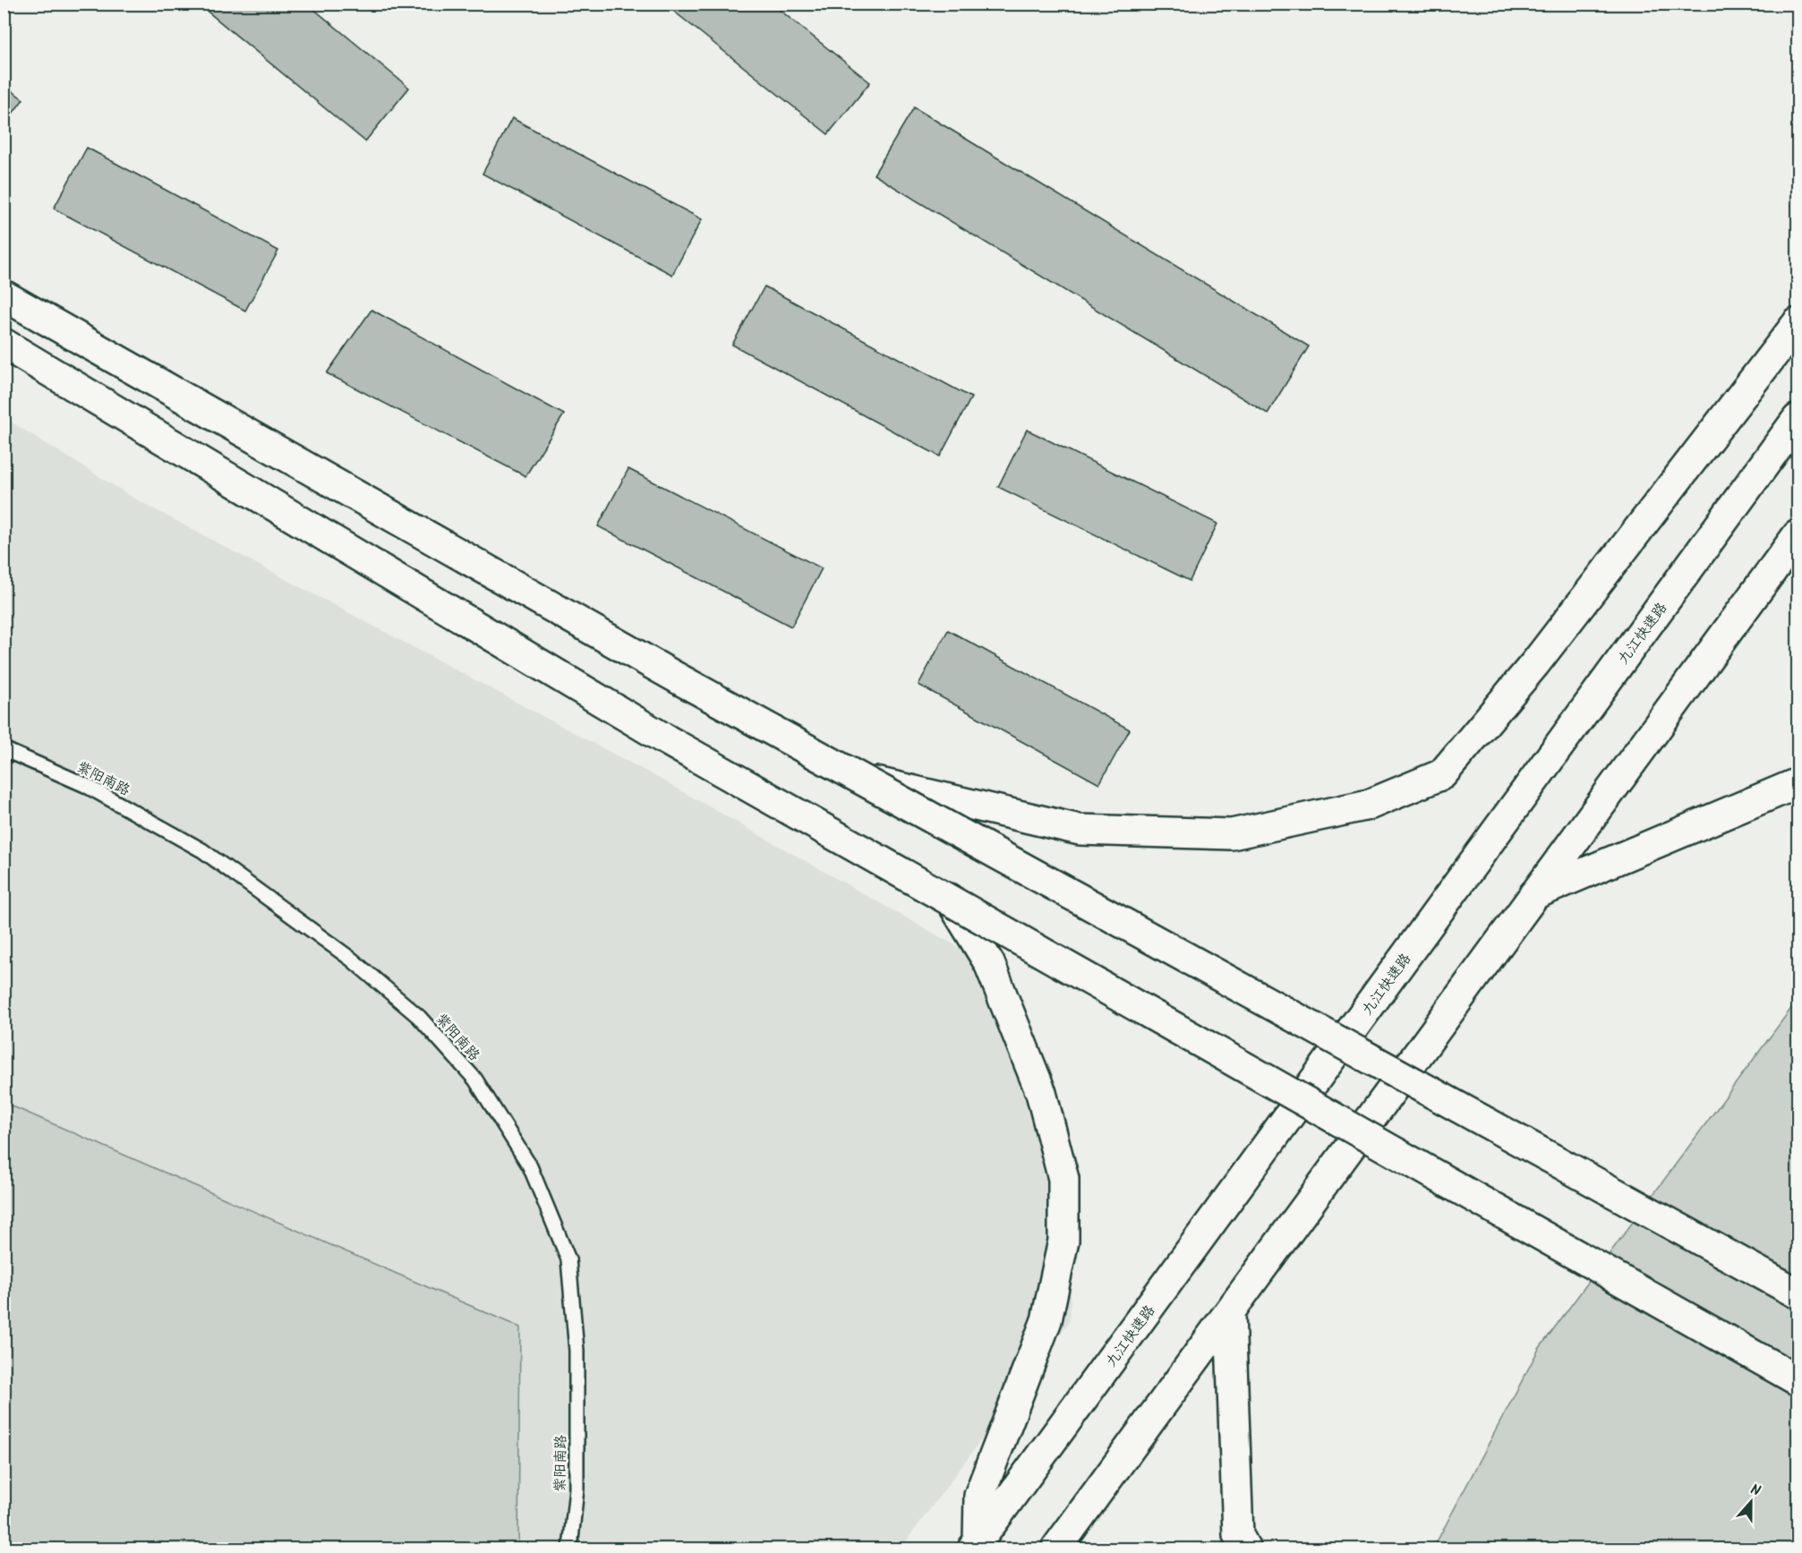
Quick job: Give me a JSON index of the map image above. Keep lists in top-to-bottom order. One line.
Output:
{"streets":{"main road":["九江快速路"],"lane":["紫阳南路"]},"north":"top"}
